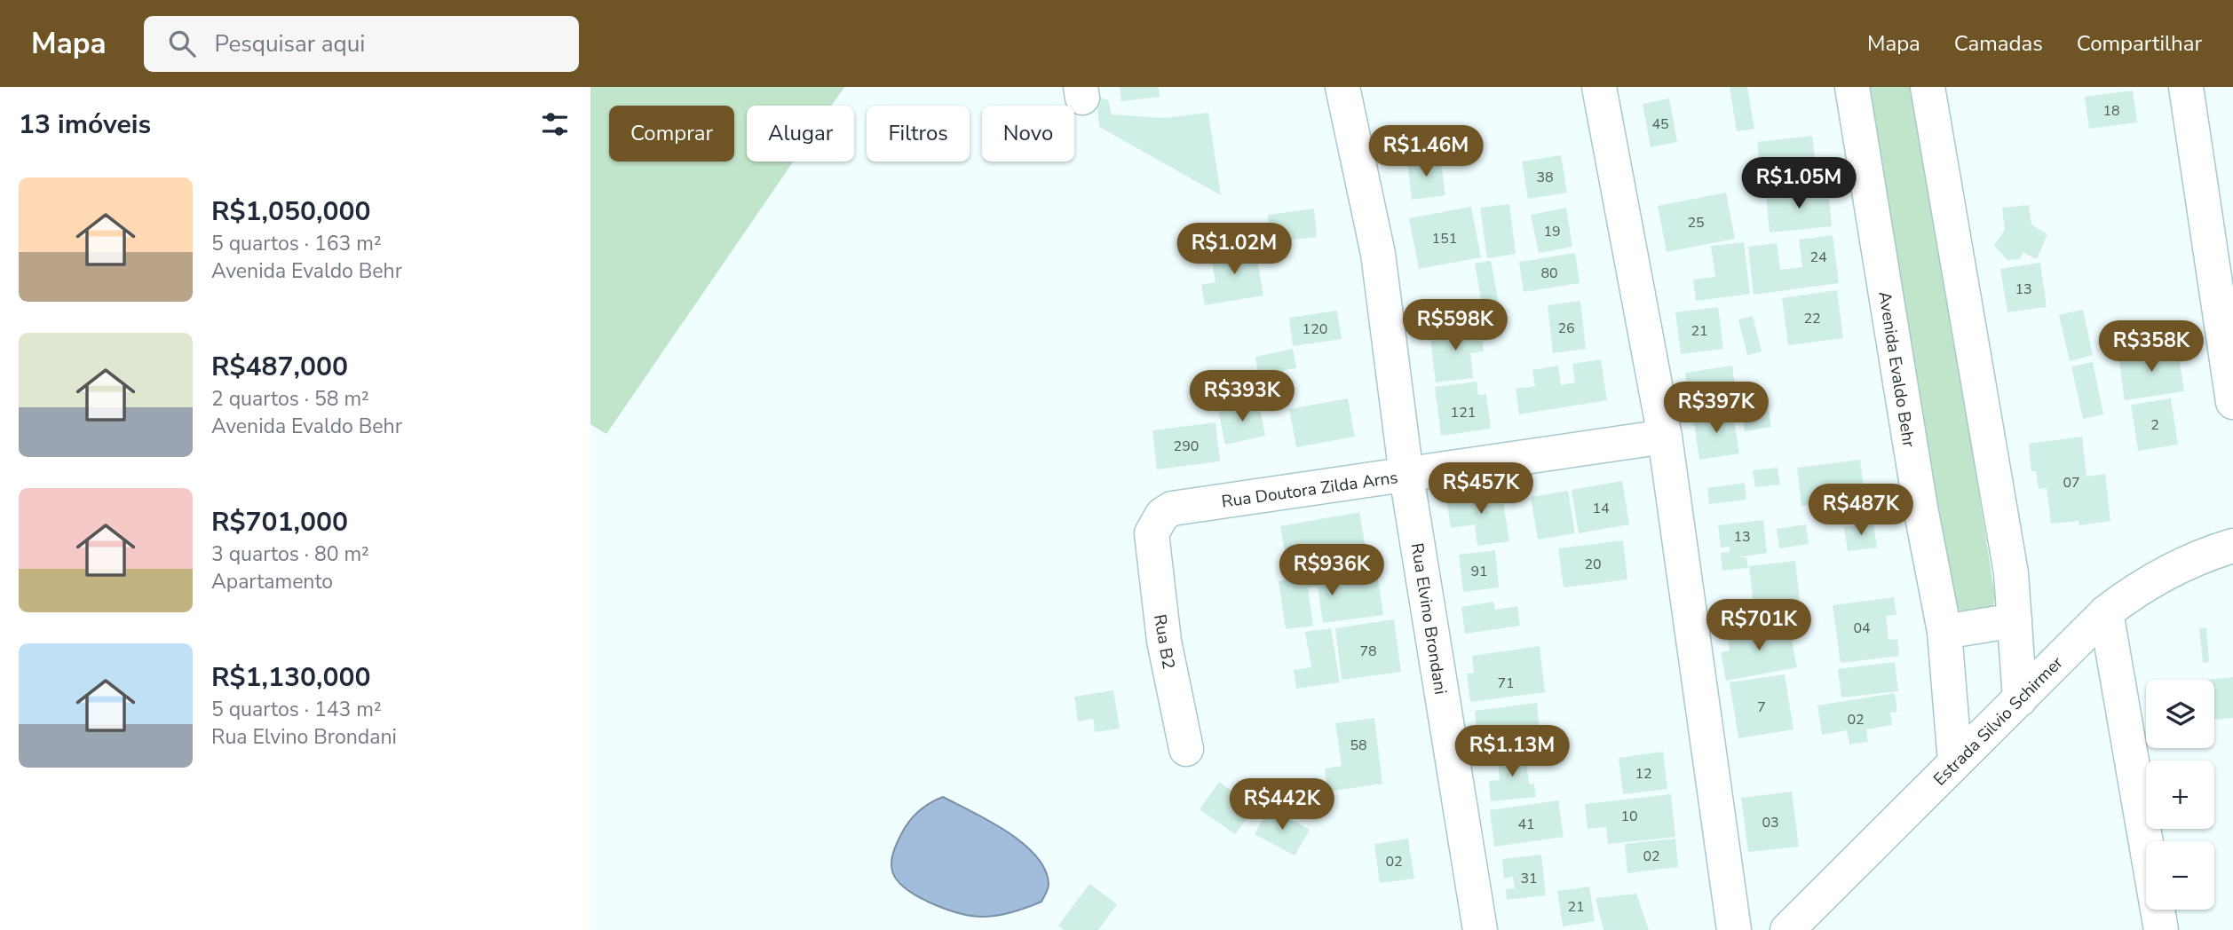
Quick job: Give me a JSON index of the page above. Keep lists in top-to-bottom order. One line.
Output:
{"streets":{"street":["Avenida Evaldo Behr","Rua Doutora Zilda Arns","Rua Elvino Brondani","Rua B2","Estrada Silvio Schirmer"]},"crossings":[["Avenida Evaldo Behr","Estrada Silvio Schirmer"],["Rua Doutora Zilda Arns","Rua Elvino Brondani"],["Rua Doutora Zilda Arns","Rua B2"]],"house_numbers":["18","45","38","25","19","151","24","80","13","22","26","120","21","121","2","290","07","14","13","20","91","04","78","71","7","02","58","12","10","03","41","02","02","31","21"],"page":{"header":"Mapa","search":"Pesquisar aqui","nav":["Mapa","Camadas","Compartilhar"],"heading":"13 imóveis","chip":["Comprar","Alugar","Filtros","Novo"],"price":["R$1.46M","R$1.05M","R$1.02M","R$598K","R$358K","R$393K","R$397K","R$457K","R$487K","R$936K","R$701K","R$1.13M","R$442K"],"list":[{"name":"R$1,050,000","note":"5 quartos · 163 m² · Avenida Evaldo Behr"},{"name":"R$487,000","note":"2 quartos · 58 m² · Avenida Evaldo Behr"},{"name":"R$701,000","note":"3 quartos · 80 m² · Apartamento"},{"name":"R$1,130,000","note":"5 quartos · 143 m² · Rua Elvino Brondani"}],"map_buttons":["+","−"]}}
